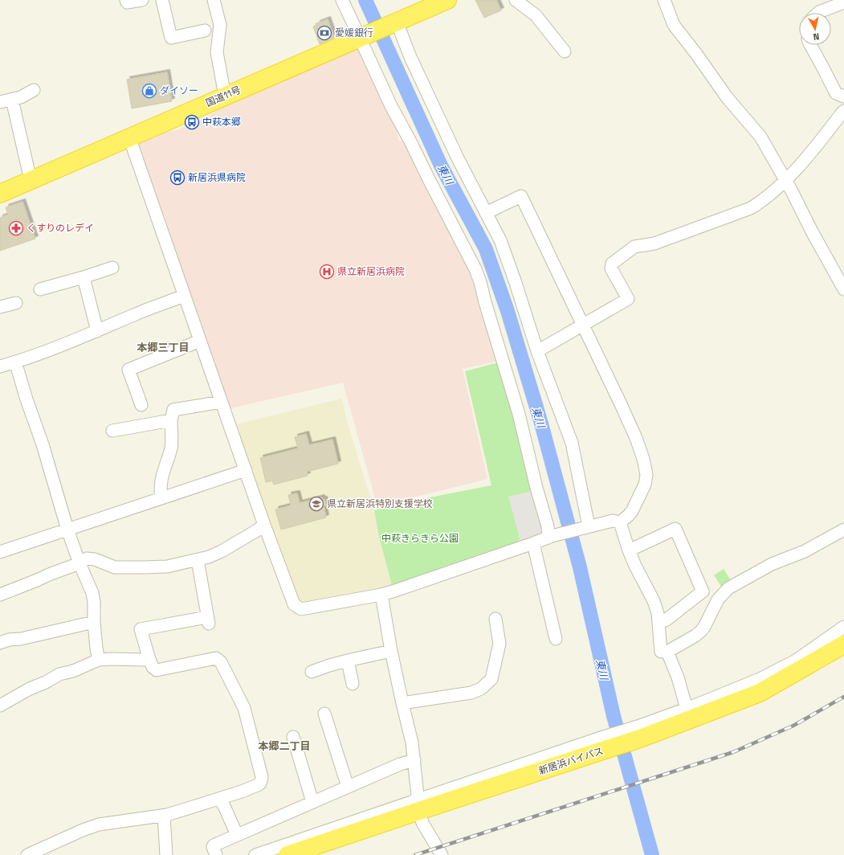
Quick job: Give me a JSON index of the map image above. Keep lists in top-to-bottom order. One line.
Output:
{"streets":{"highway":["国道11号","新居浜バイパス"]},"districts":["本郷三丁目","本郷二丁目"],"water":["東川"],"parks":["中萩きらきら公園"],"places":{"bank":["愛媛銀行"],"shop":["ダイソー"],"bus stop":["中萩本郷","新居浜県病院"],"pharmacy":["くすりのレデイ"],"hospital":["県立新居浜病院"],"school or university":["県立新居浜特別支援学校"]},"north":"bottom"}
